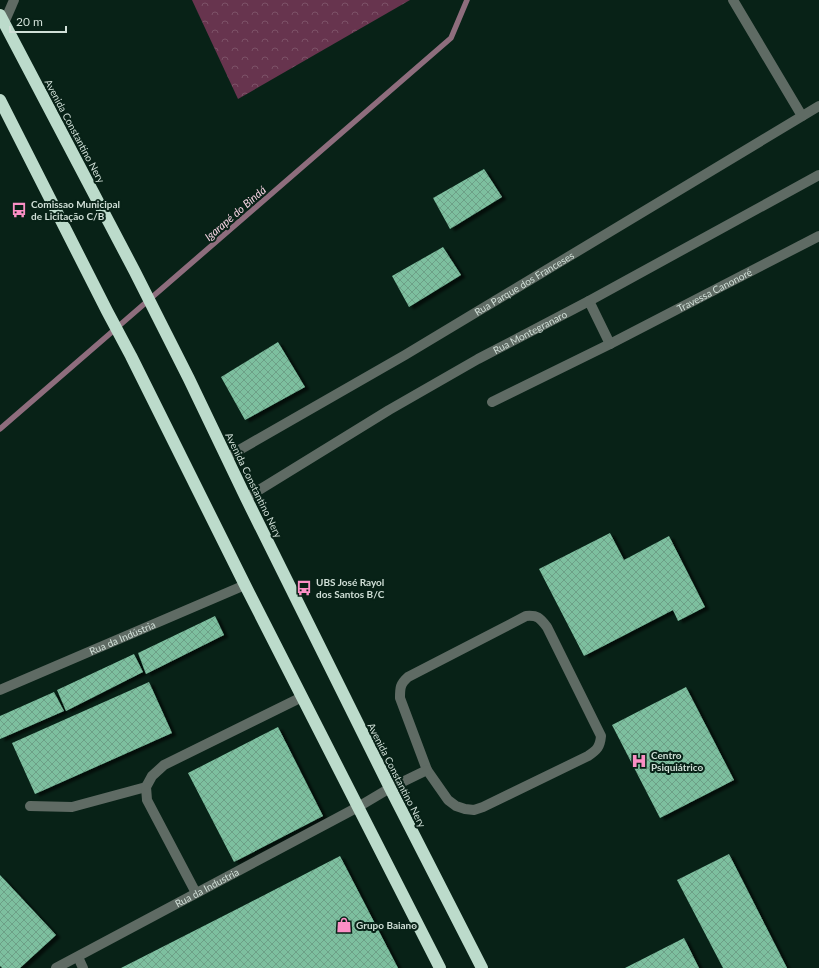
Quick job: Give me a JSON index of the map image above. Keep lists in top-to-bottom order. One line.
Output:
{"streets":{"highway":["Avenida Constantino Nery"],"street":["Rua Parque dos Franceses","Travessa Canonoré","Rua Montegranaro","Rua da Indústria","Rua da Industria"]},"crossings":[["Avenida Constantino Nery","Rua Parque dos Franceses"],["Avenida Constantino Nery","Rua Montegranaro"],["Avenida Constantino Nery","Rua da Industria"]],"water":["Igarapé do Bindá"],"places":{"bus stop":["Comissao Municipal de Licitação C/B","UBS José Rayol dos Santos B/C"],"hospital":["Centro Psiquiátrico"],"shop":["Grupo Baiano"]},"scale_bar":"20 m"}
